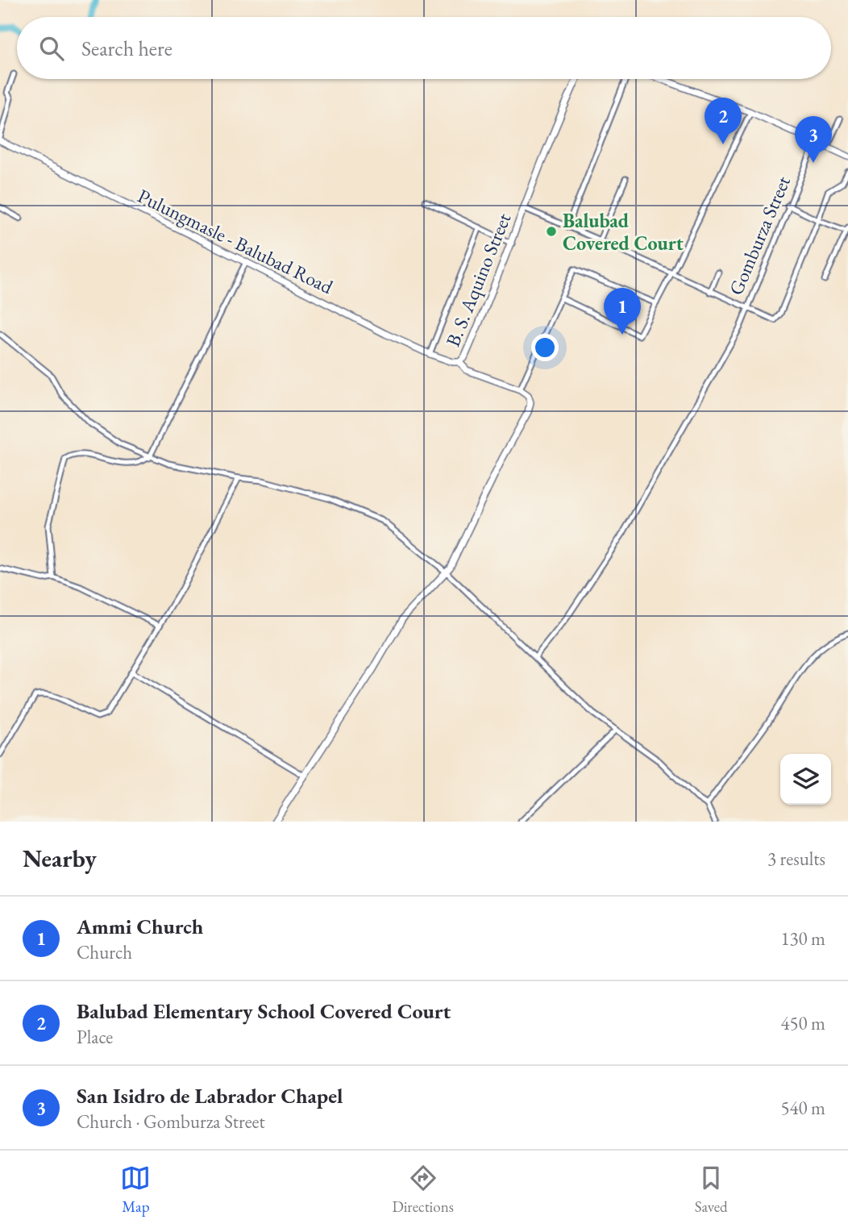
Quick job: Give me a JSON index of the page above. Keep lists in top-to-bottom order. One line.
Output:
{"streets":{"street":["Gomburza Street","Pulungmasle - Balubad Road","B. S. Aquino Street"]},"crossings":[["Gomburza Street","B. S. Aquino Street"],["Pulungmasle - Balubad Road","B. S. Aquino Street"]],"places":["Balubad Covered Court"],"page":{"search":"Search here","pins":["2","3","1"],"heading":["Nearby","3 results"],"list":[{"mark":"1","name":"Ammi Church","note":"Church","value":"130 m"},{"mark":"2","name":"Balubad Elementary School Covered Court","note":"Place","value":"450 m"},{"mark":"3","name":"San Isidro de Labrador Chapel","note":"Church · Gomburza Street","value":"540 m"}],"nav":["Map","Directions","Saved"]}}
